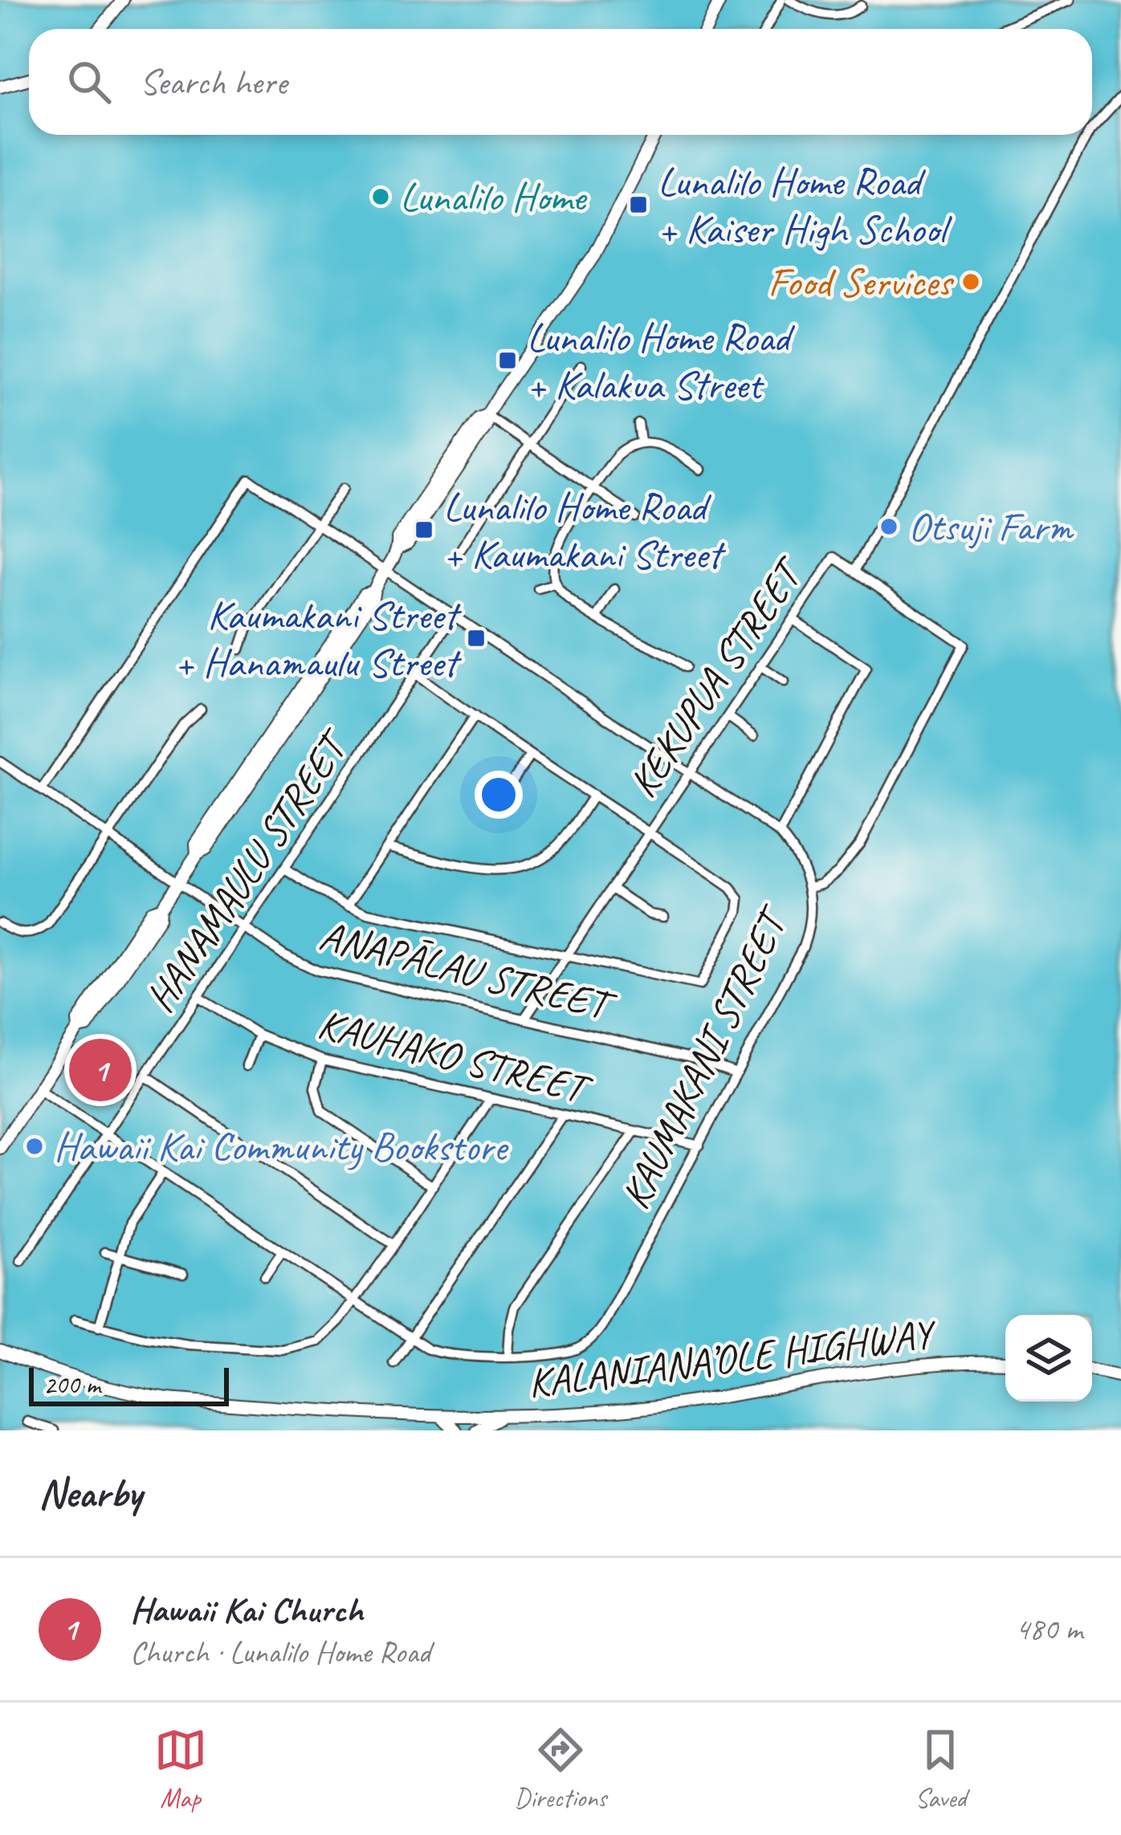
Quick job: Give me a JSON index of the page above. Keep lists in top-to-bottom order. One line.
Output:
{"streets":{"main road":["KALANIANA’OLE HIGHWAY"],"street":["KEKUPUA STREET","HANAMAULU STREET","ANAPĀLAU STREET","KAUHAKO STREET","KAUMAKANI STREET"]},"crossings":[["KEKUPUA STREET","ANAPĀLAU STREET"],["KEKUPUA STREET","KAUMAKANI STREET"],["HANAMAULU STREET","ANAPĀLAU STREET"],["HANAMAULU STREET","KAUHAKO STREET"],["HANAMAULU STREET","KAUMAKANI STREET"],["ANAPĀLAU STREET","KAUMAKANI STREET"],["KAUHAKO STREET","KAUMAKANI STREET"]],"places":{"other":["Lunalilo Home","Food Services","Otsuji Farm","Hawaii Kai Community Bookstore"],"transit":["Lunalilo Home Road + Kaiser High School","Lunalilo Home Road + Kalakua Street","Lunalilo Home Road + Kaumakani Street","Kaumakani Street + Hanamaulu Street"]},"scale_bar":"200 m","page":{"search":"Search here","pins":"1","scale":"200 m","heading":"Nearby","list":[{"mark":"1","name":"Hawaii Kai Church","note":"Church · Lunalilo Home Road","value":"480 m"}],"nav":["Map","Directions","Saved"]}}
